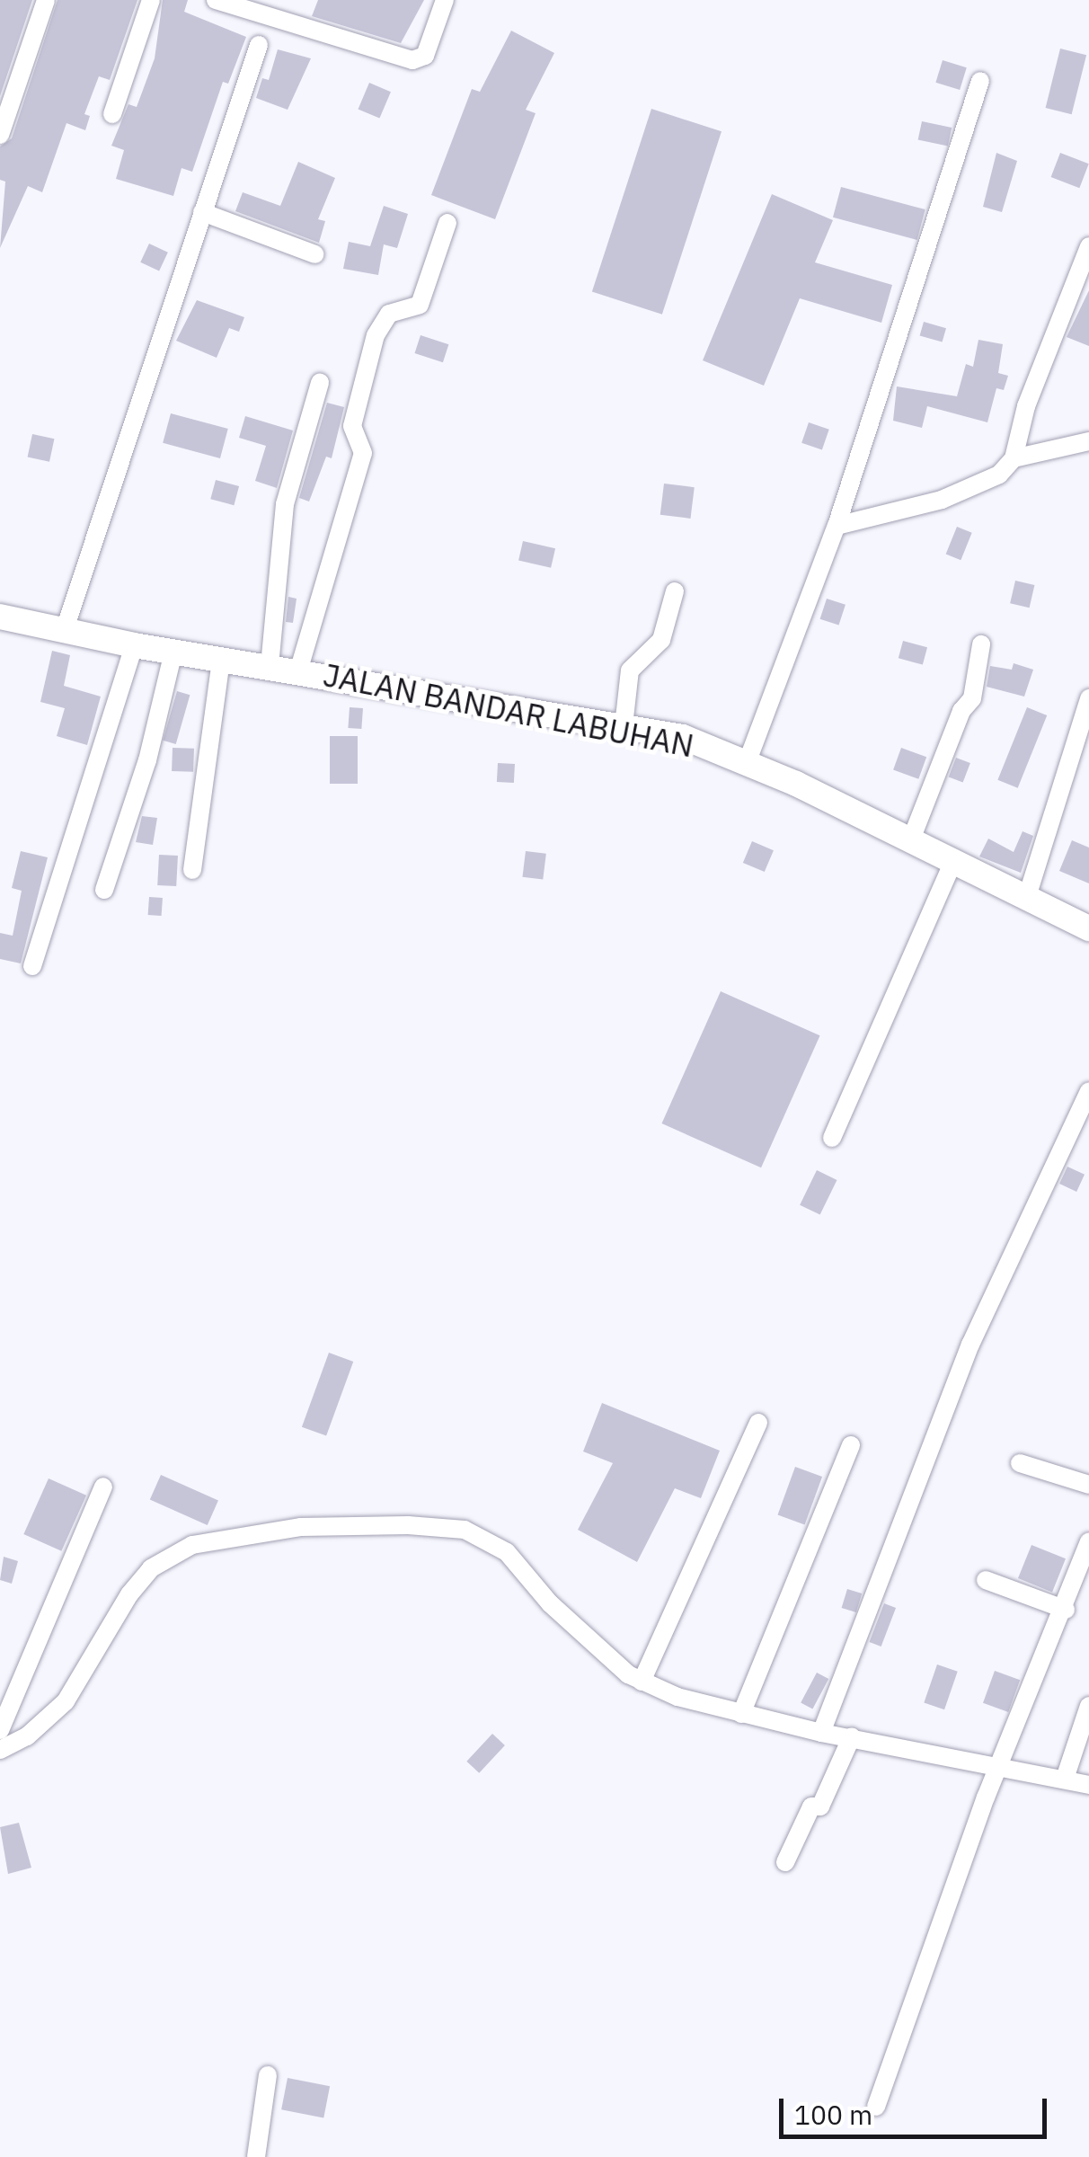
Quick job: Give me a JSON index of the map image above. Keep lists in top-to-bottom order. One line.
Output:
{"streets":{"main road":["JALAN BANDAR LABUHAN"]},"scale_bar":"100 m"}
